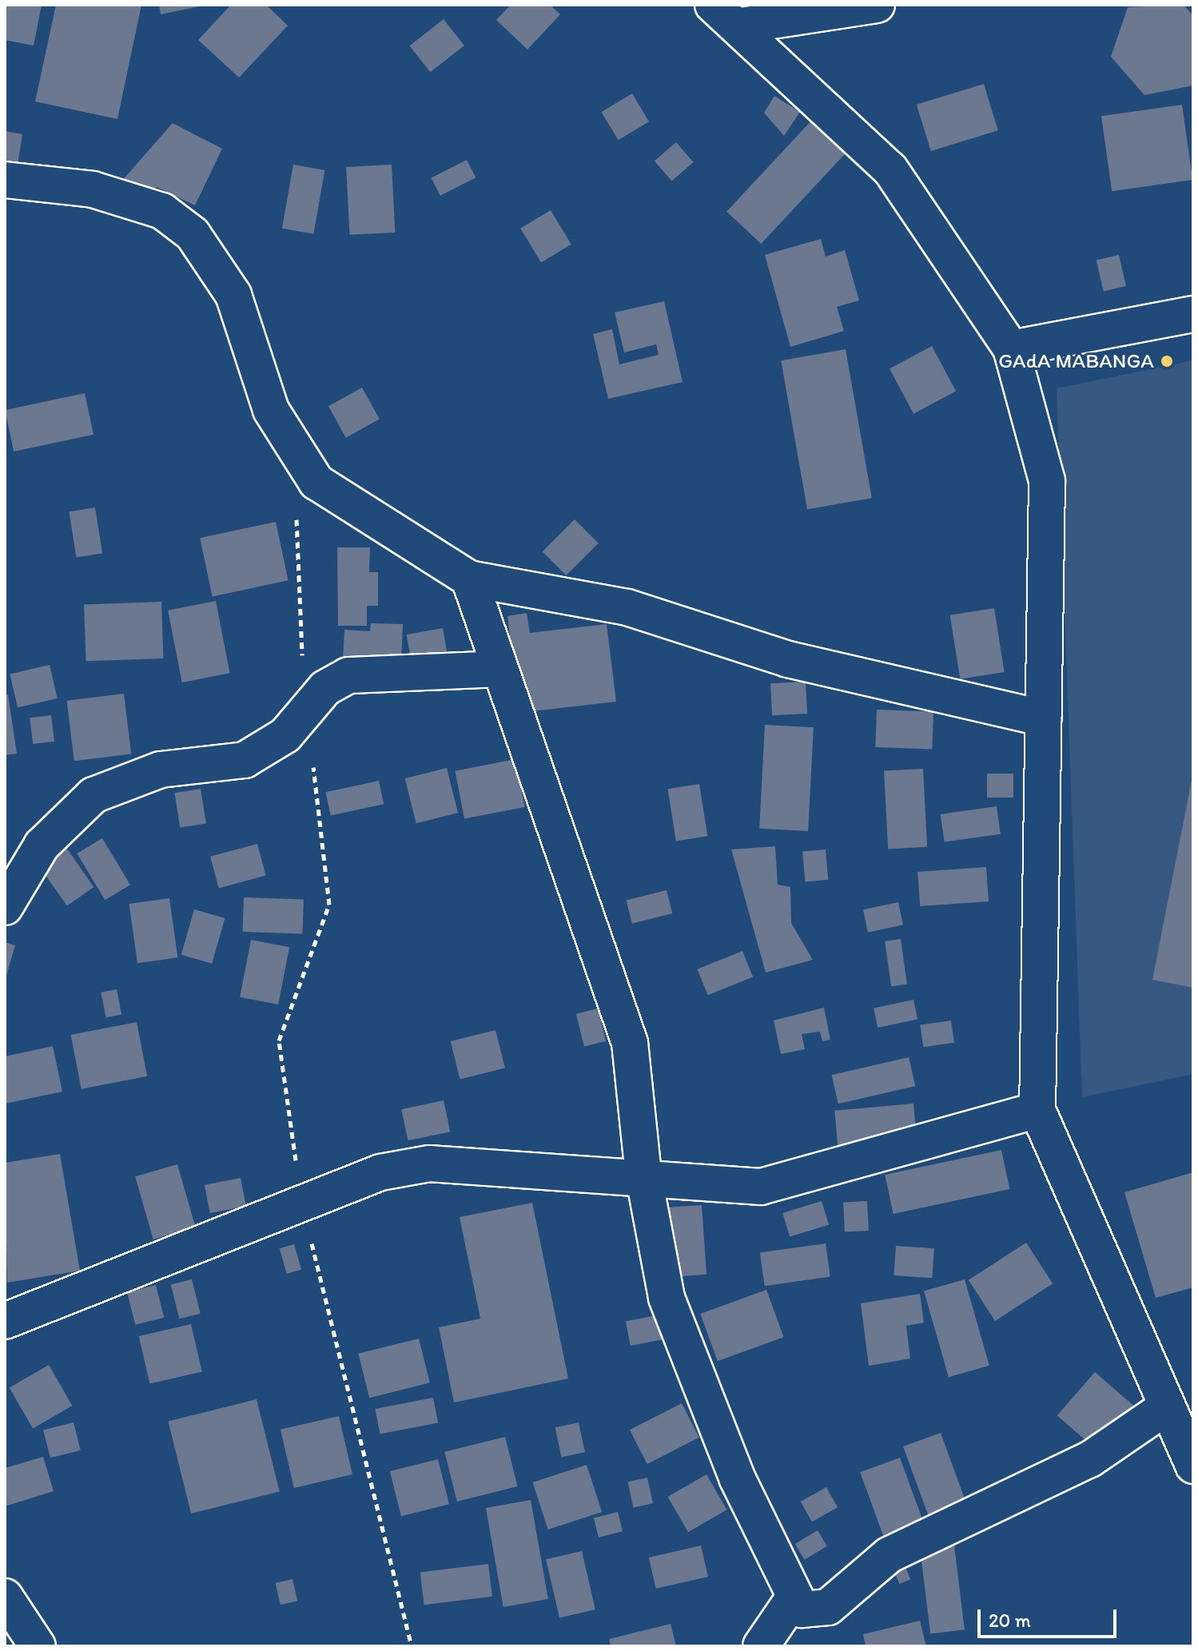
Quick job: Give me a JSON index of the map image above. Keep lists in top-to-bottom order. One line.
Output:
{"places":["GAdA MABANGA"],"scale_bar":"20 m"}
